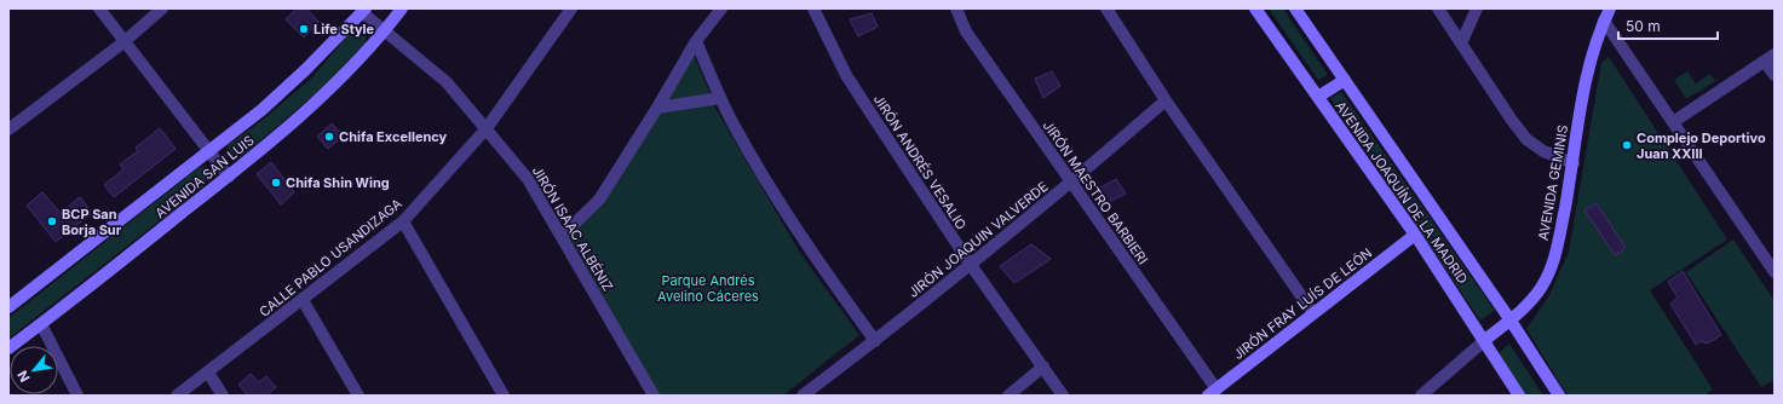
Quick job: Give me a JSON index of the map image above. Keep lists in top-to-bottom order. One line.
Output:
{"streets":{"street":["JIRÓN ANDRÉS VESALIO","AVENIDA SAN LUIS","AVENIDA GEMINIS","JIRÓN MAESTRO BARBIERI","AVENIDA JOAQUÍN DE LA MADRID","JIRÓN ISAAC ALBÉNIZ","JIRÓN JOAQUIN VALVERDE","CALLE PABLO USANDIZAGA","JIRÓN FRAY LUÍS DE LEÓN"]},"crossings":[["JIRÓN ANDRÉS VESALIO","JIRÓN JOAQUIN VALVERDE"],["AVENIDA SAN LUIS","JIRÓN ISAAC ALBÉNIZ"],["AVENIDA GEMINIS","AVENIDA JOAQUÍN DE LA MADRID"],["JIRÓN MAESTRO BARBIERI","JIRÓN JOAQUIN VALVERDE"],["JIRÓN MAESTRO BARBIERI","JIRÓN FRAY LUÍS DE LEÓN"],["AVENIDA JOAQUÍN DE LA MADRID","JIRÓN FRAY LUÍS DE LEÓN"],["JIRÓN ISAAC ALBÉNIZ","CALLE PABLO USANDIZAGA"]],"parks":["Parque Andrés Avelino Cáceres"],"places":["Life Style","Chifa Excellency","Complejo Deportivo Juan XXIII","Chifa Shin Wing","BCP San Borja Sur"],"scale_bar":"50 m","north":"bottom left"}
